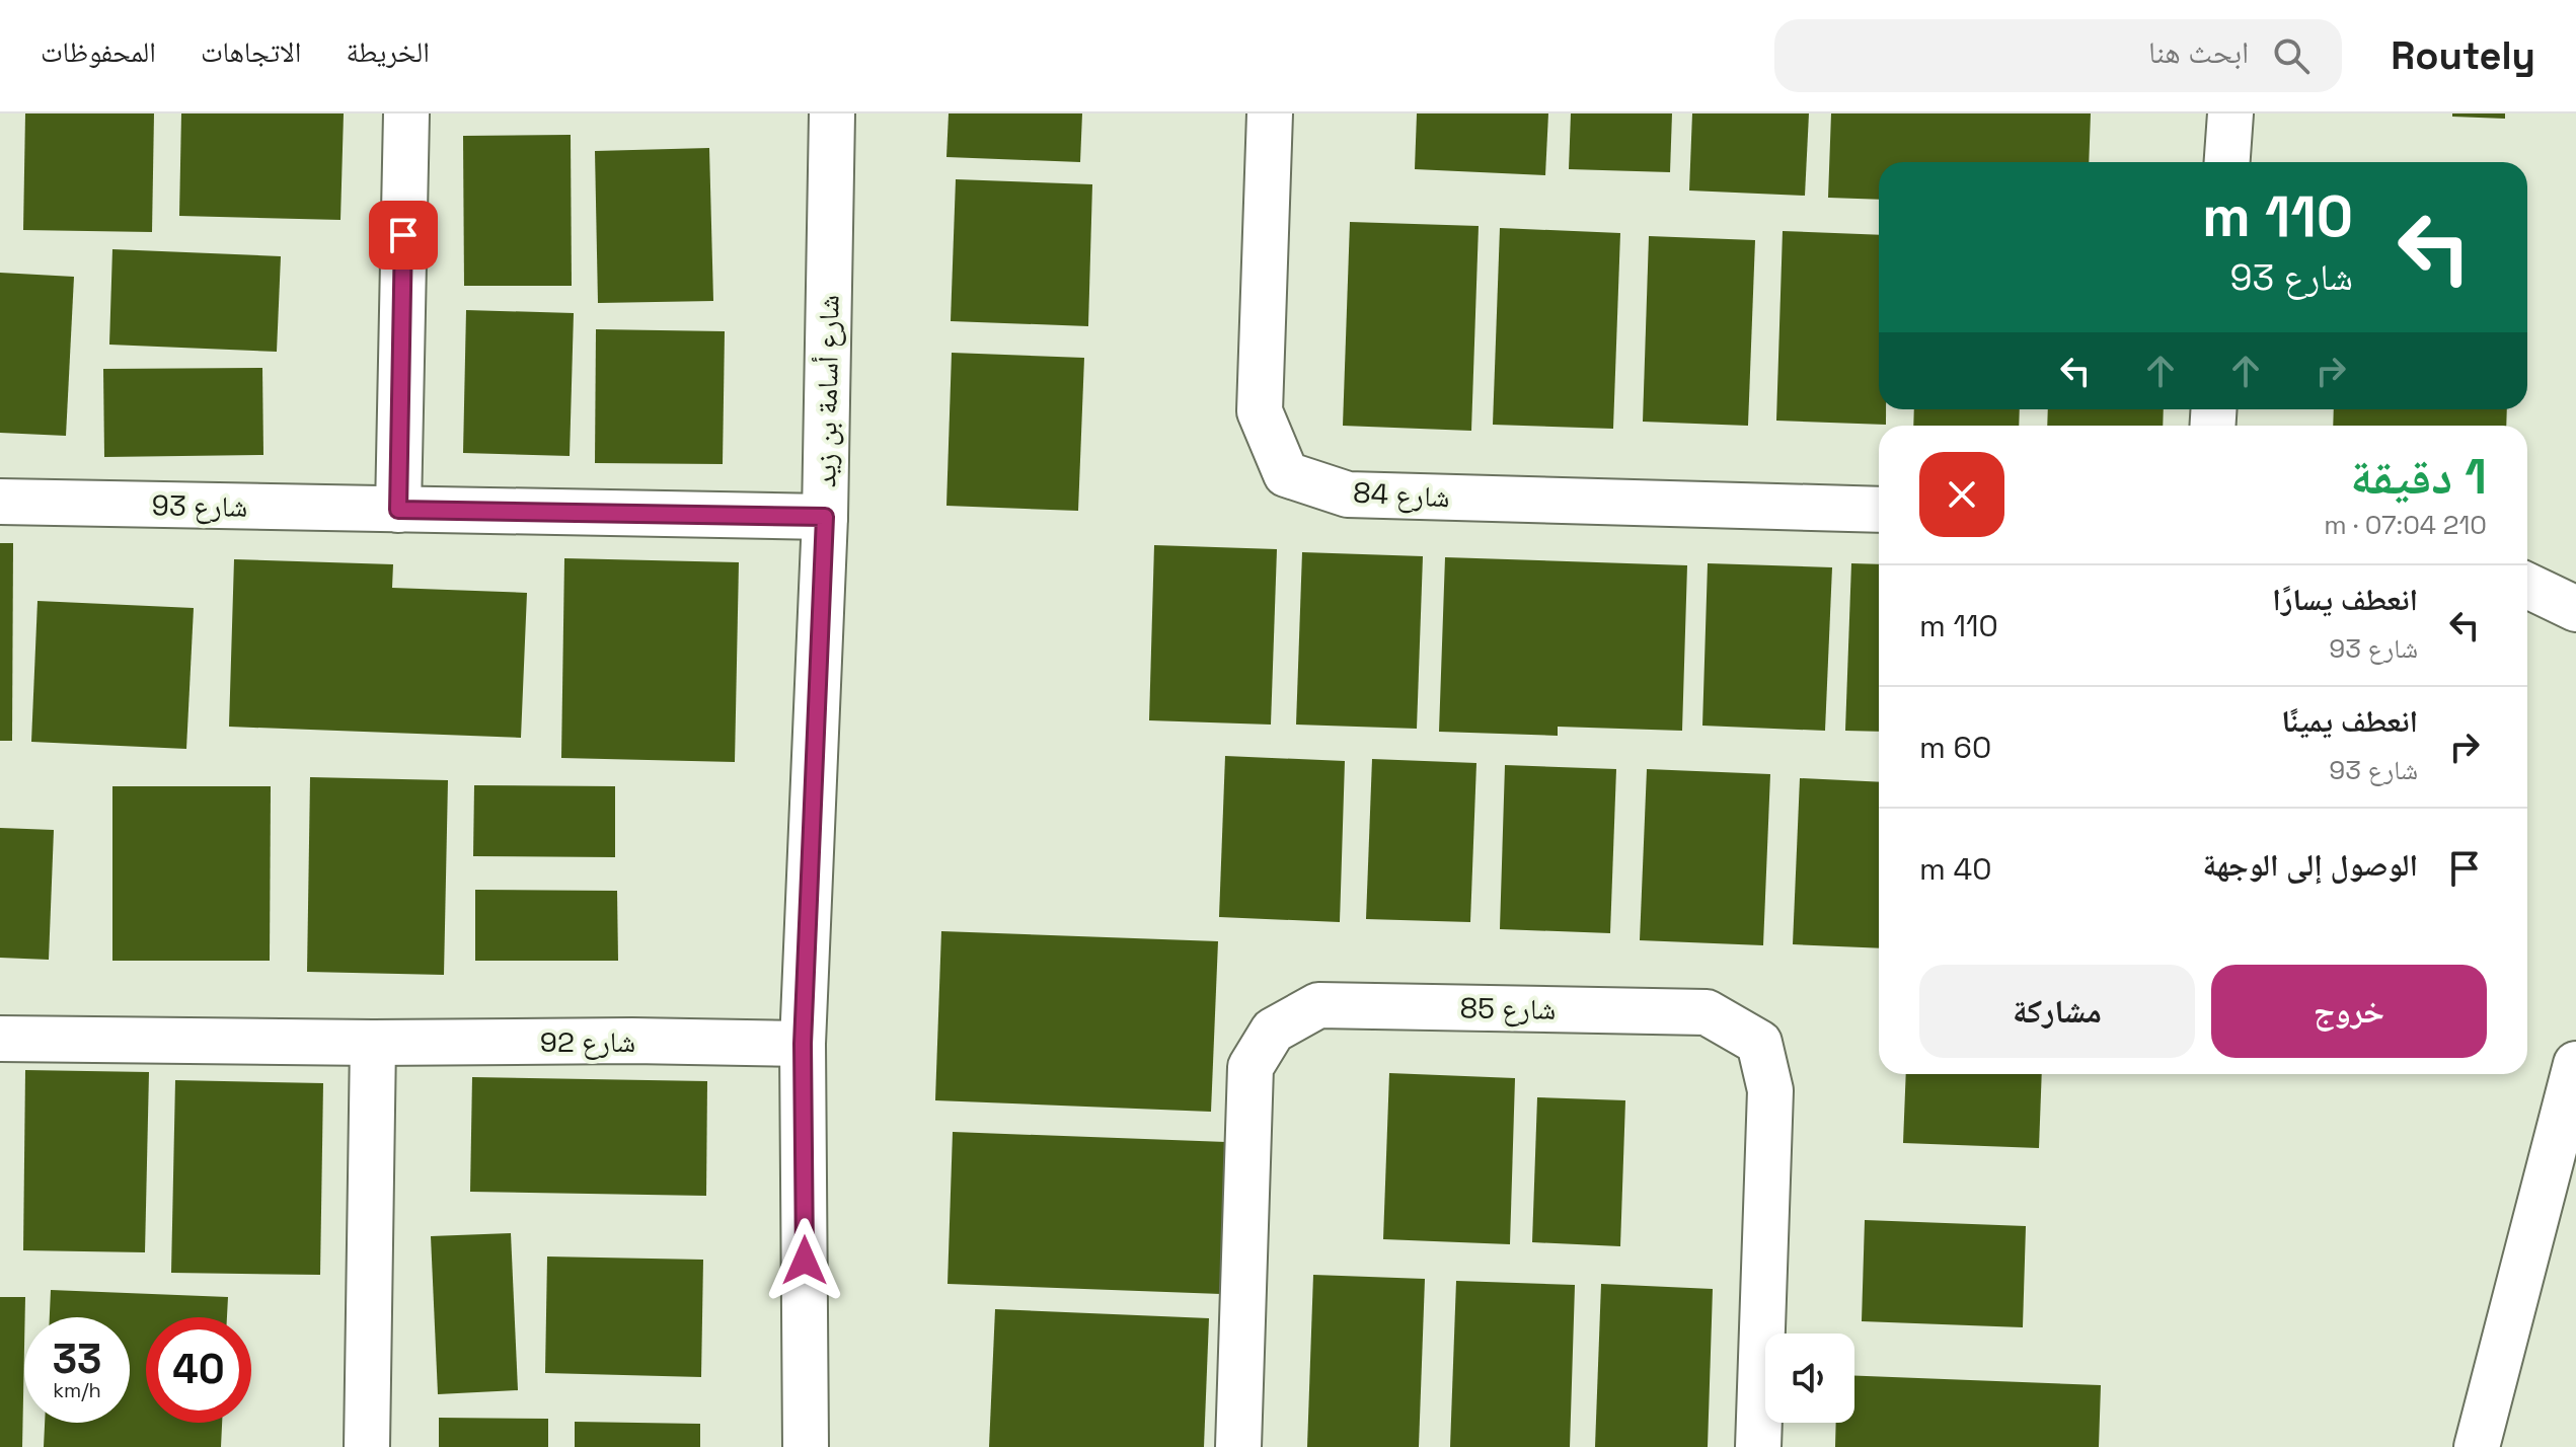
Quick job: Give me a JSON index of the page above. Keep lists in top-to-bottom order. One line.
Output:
{"streets":{"street":["شارع أسامة بن زيد","شارع 84","شارع 93","شارع 85","شارع 92"]},"crossings":[["شارع أسامة بن زيد","شارع 93"],["شارع أسامة بن زيد","شارع 92"]],"page":{"header":"Routely","search":"ابحث هنا","nav":["الخريطة","الاتجاهات","المحفوظات"],"turn":["110 m","شارع 93"],"heading":["1 دقيقة","210 m · 07:04"],"list":[{"name":"انعطف يسارًا","note":"شارع 93","value":"110 m"},{"name":"انعطف يمينًا","note":"شارع 93","value":"60 m"},{"name":"الوصول إلى الوجهة","value":"40 m"}],"buttons":["خروج","مشاركة"],"speed":"33 km/h","limit":"40"}}
